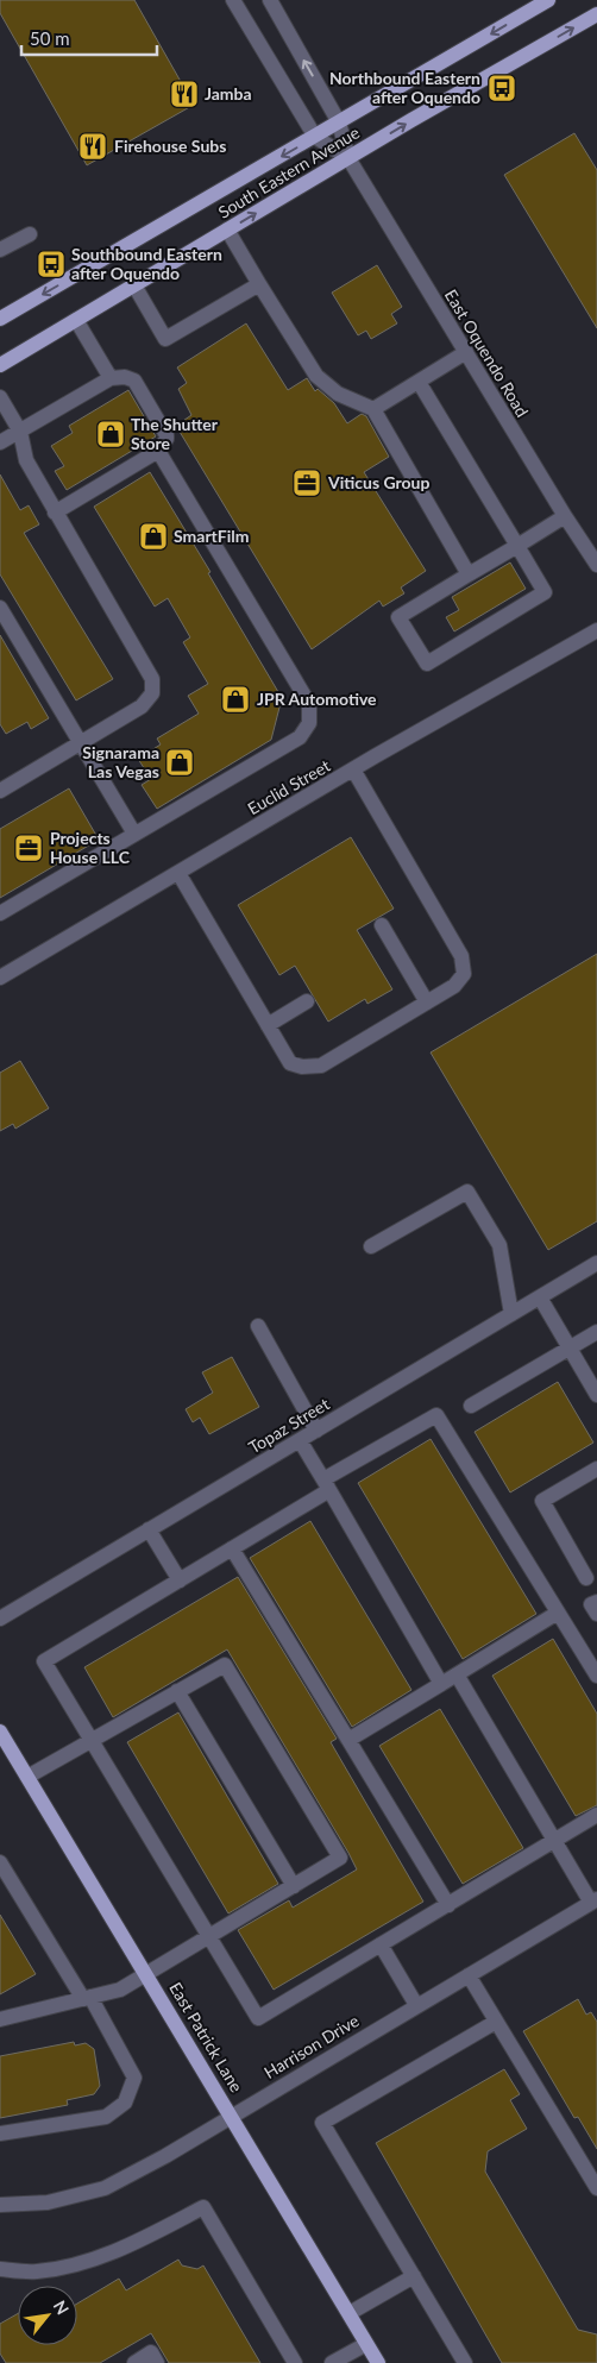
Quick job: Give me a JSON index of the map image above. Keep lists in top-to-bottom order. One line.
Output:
{"streets":{"main road":["South Eastern Avenue","East Patrick Lane"],"street":["East Oquendo Road","Euclid Street","Topaz Street","Harrison Drive"]},"crossings":[["South Eastern Avenue","East Oquendo Road"],["East Patrick Lane","Harrison Drive"]],"places":{"bus stop":["Northbound Eastern after Oquendo","Southbound Eastern after Oquendo"],"restaurant":["Jamba","Firehouse Subs"],"shop":["The Shutter Store","SmartFilm","JPR Automotive","Signarama Las Vegas"],"office":["Viticus Group","Projects House LLC"]},"scale_bar":"50 m","north":"top right"}
